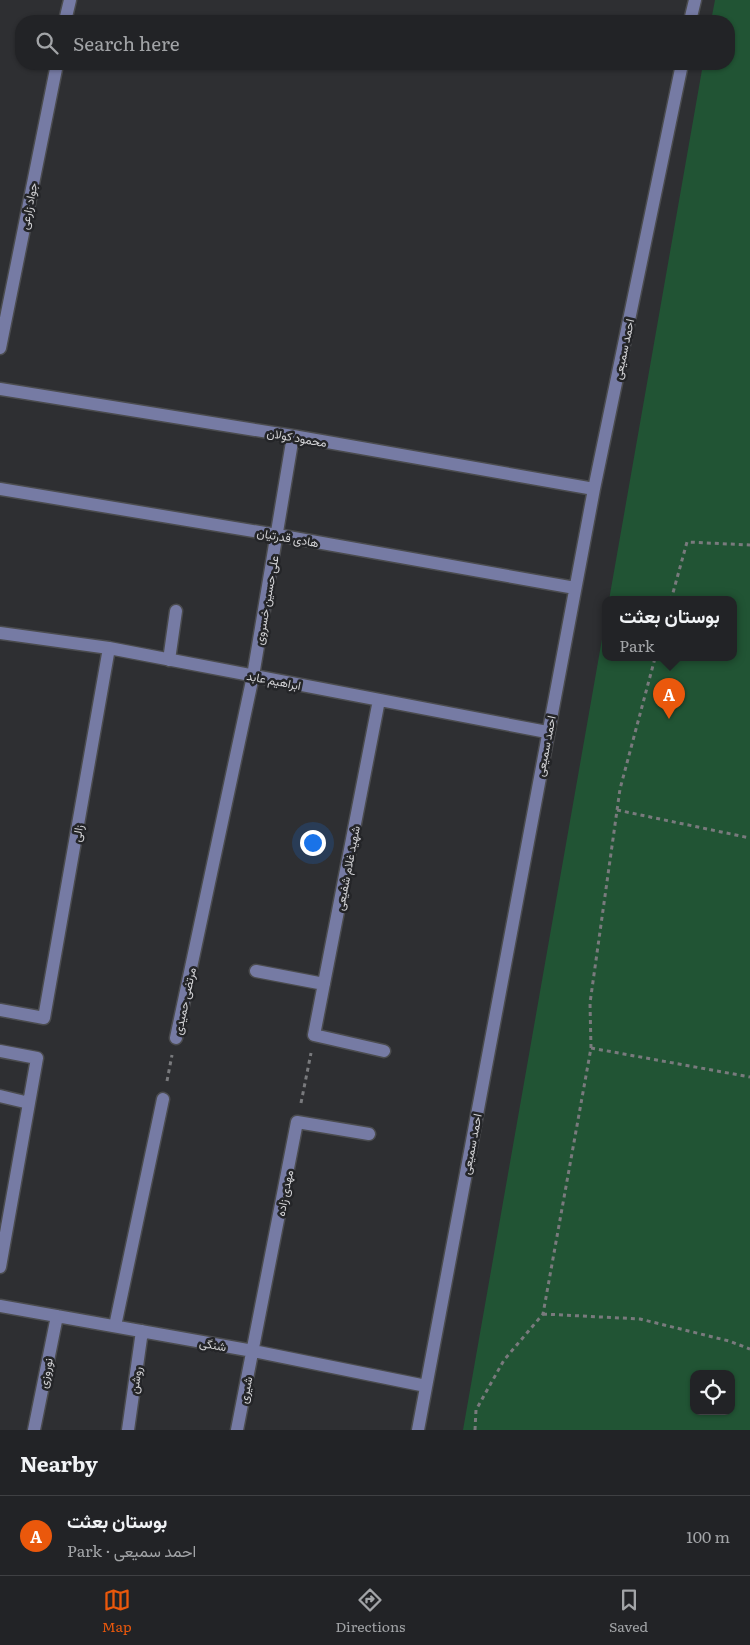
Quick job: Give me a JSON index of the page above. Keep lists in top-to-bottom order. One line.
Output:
{"streets":{"street":["جواد زارعی","احمد سمیعی","محمود کولان","هادی قدرتیان","علی حسین خسروی","ابراهیم عابد","زالی","شهید غلام شفیعی","مرتضی حمیدی","مهدی زاده","شنگی","نوروزی","روشن","شیری"]},"crossings":[["احمد سمیعی","محمود کولان"],["احمد سمیعی","هادی قدرتیان"],["احمد سمیعی","ابراهیم عابد"],["احمد سمیعی","شنگی"],["محمود کولان","علی حسین خسروی"],["هادی قدرتیان","علی حسین خسروی"],["علی حسین خسروی","ابراهیم عابد"],["علی حسین خسروی","مرتضی حمیدی"],["ابراهیم عابد","زالی"],["ابراهیم عابد","شهید غلام شفیعی"],["ابراهیم عابد","مرتضی حمیدی"],["مهدی زاده","شنگی"],["مهدی زاده","شیری"],["شنگی","نوروزی"],["شنگی","روشن"],["شنگی","شیری"]],"page":{"search":"Search here","popup":["بوستان بعثت","Park"],"pins":"A","heading":"Nearby","list":[{"mark":"A","name":"بوستان بعثت","note":"Park · احمد سمیعی","value":"100 m"}],"nav":["Map","Directions","Saved"]}}
